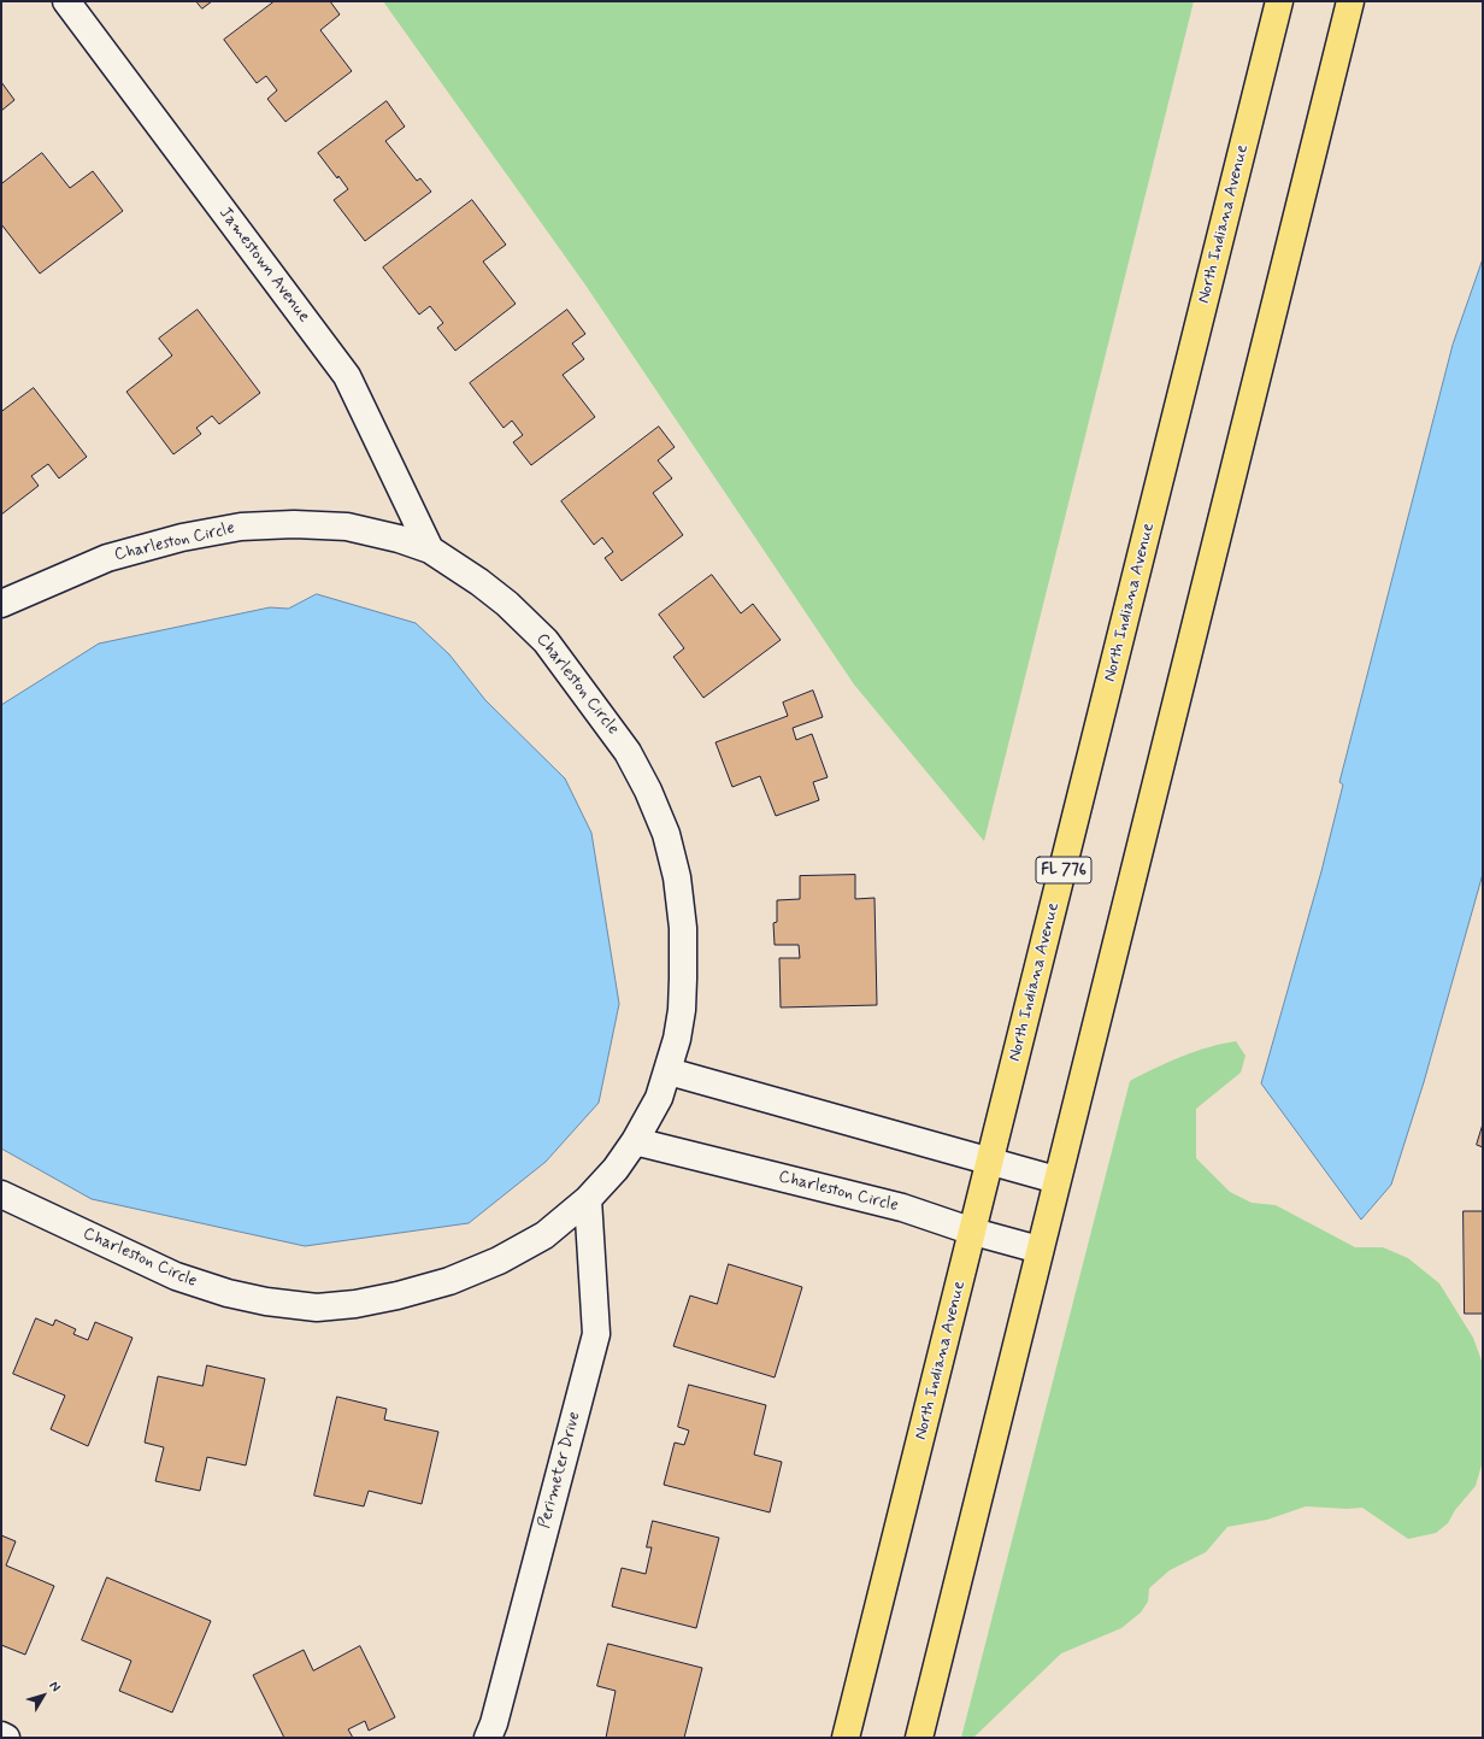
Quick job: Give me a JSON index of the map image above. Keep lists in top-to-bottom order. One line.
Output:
{"streets":{"main road":["North Indiana Avenue","FL 776"],"street":["Jamestown Avenue","Charleston Circle","Perimeter Drive"]},"crossings":[["North Indiana Avenue","Charleston Circle"],["Jamestown Avenue","Charleston Circle"],["Charleston Circle","Perimeter Drive"]],"north":"top right"}
